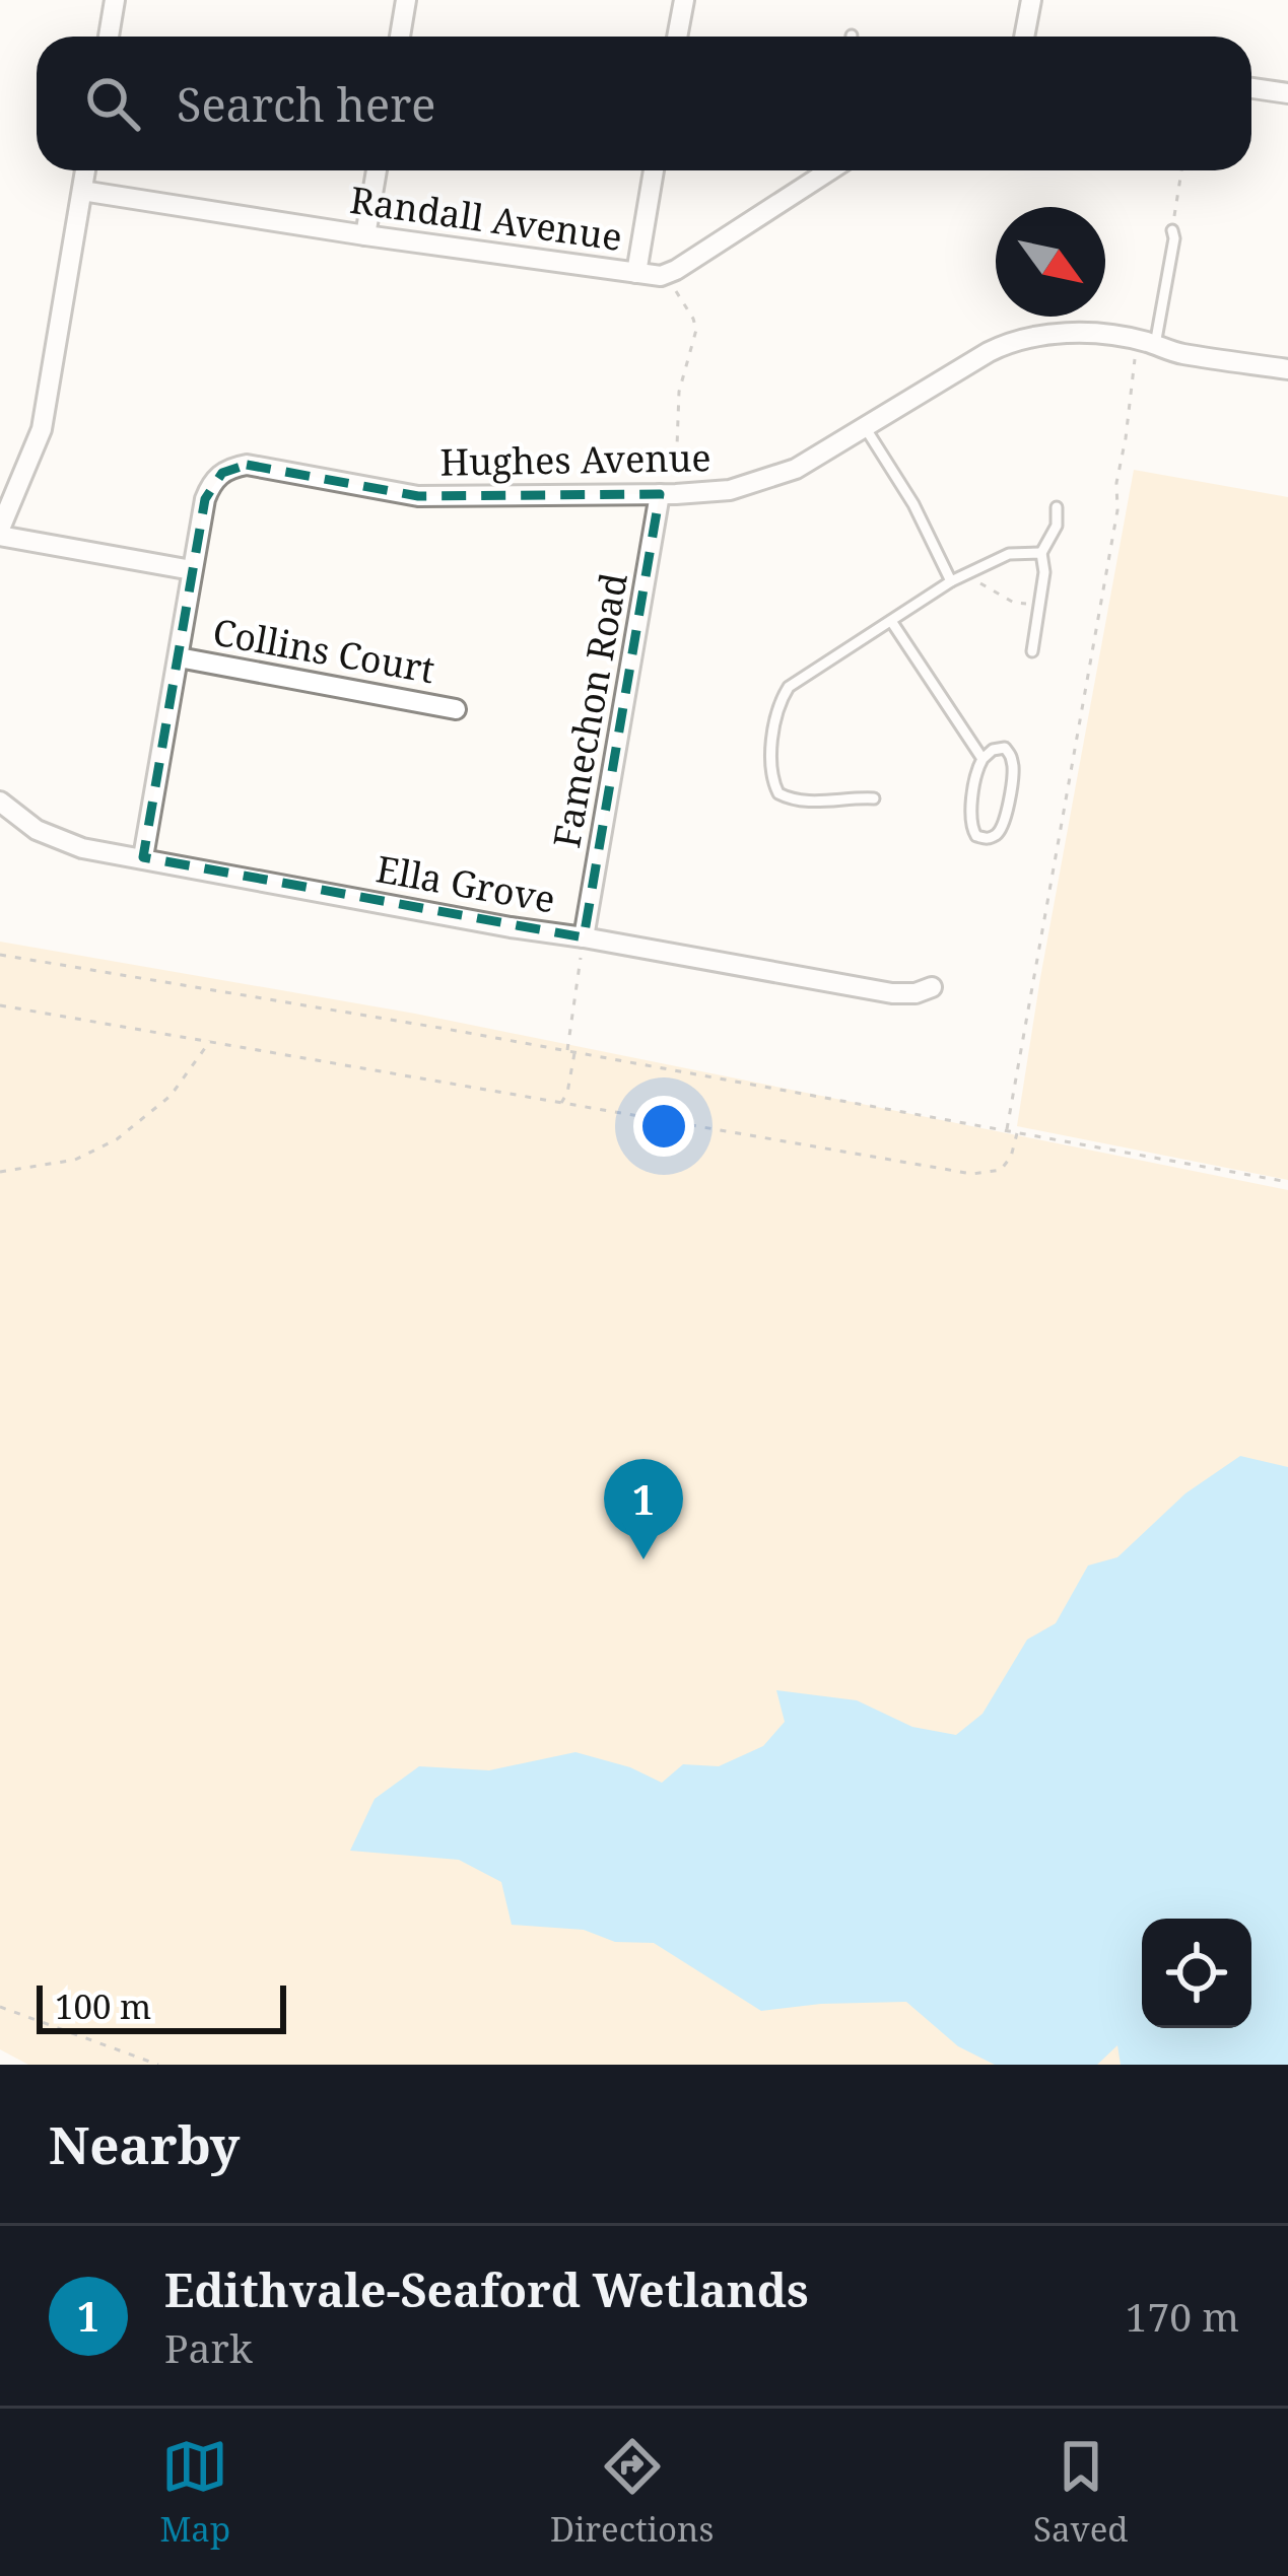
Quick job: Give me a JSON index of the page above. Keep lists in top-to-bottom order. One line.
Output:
{"streets":{"street":["Randall Avenue","Hughes Avenue","Collins Court","Famechon Road","Ella Grove"]},"crossings":[["Hughes Avenue","Collins Court"],["Hughes Avenue","Famechon Road"],["Hughes Avenue","Ella Grove"],["Famechon Road","Ella Grove"]],"scale_bar":"100 m","north":"bottom right","page":{"search":"Search here","pins":"1","scale":"100 m","heading":"Nearby","list":[{"mark":"1","name":"Edithvale-Seaford Wetlands","note":"Park","value":"170 m"}],"nav":["Map","Directions","Saved"]}}
